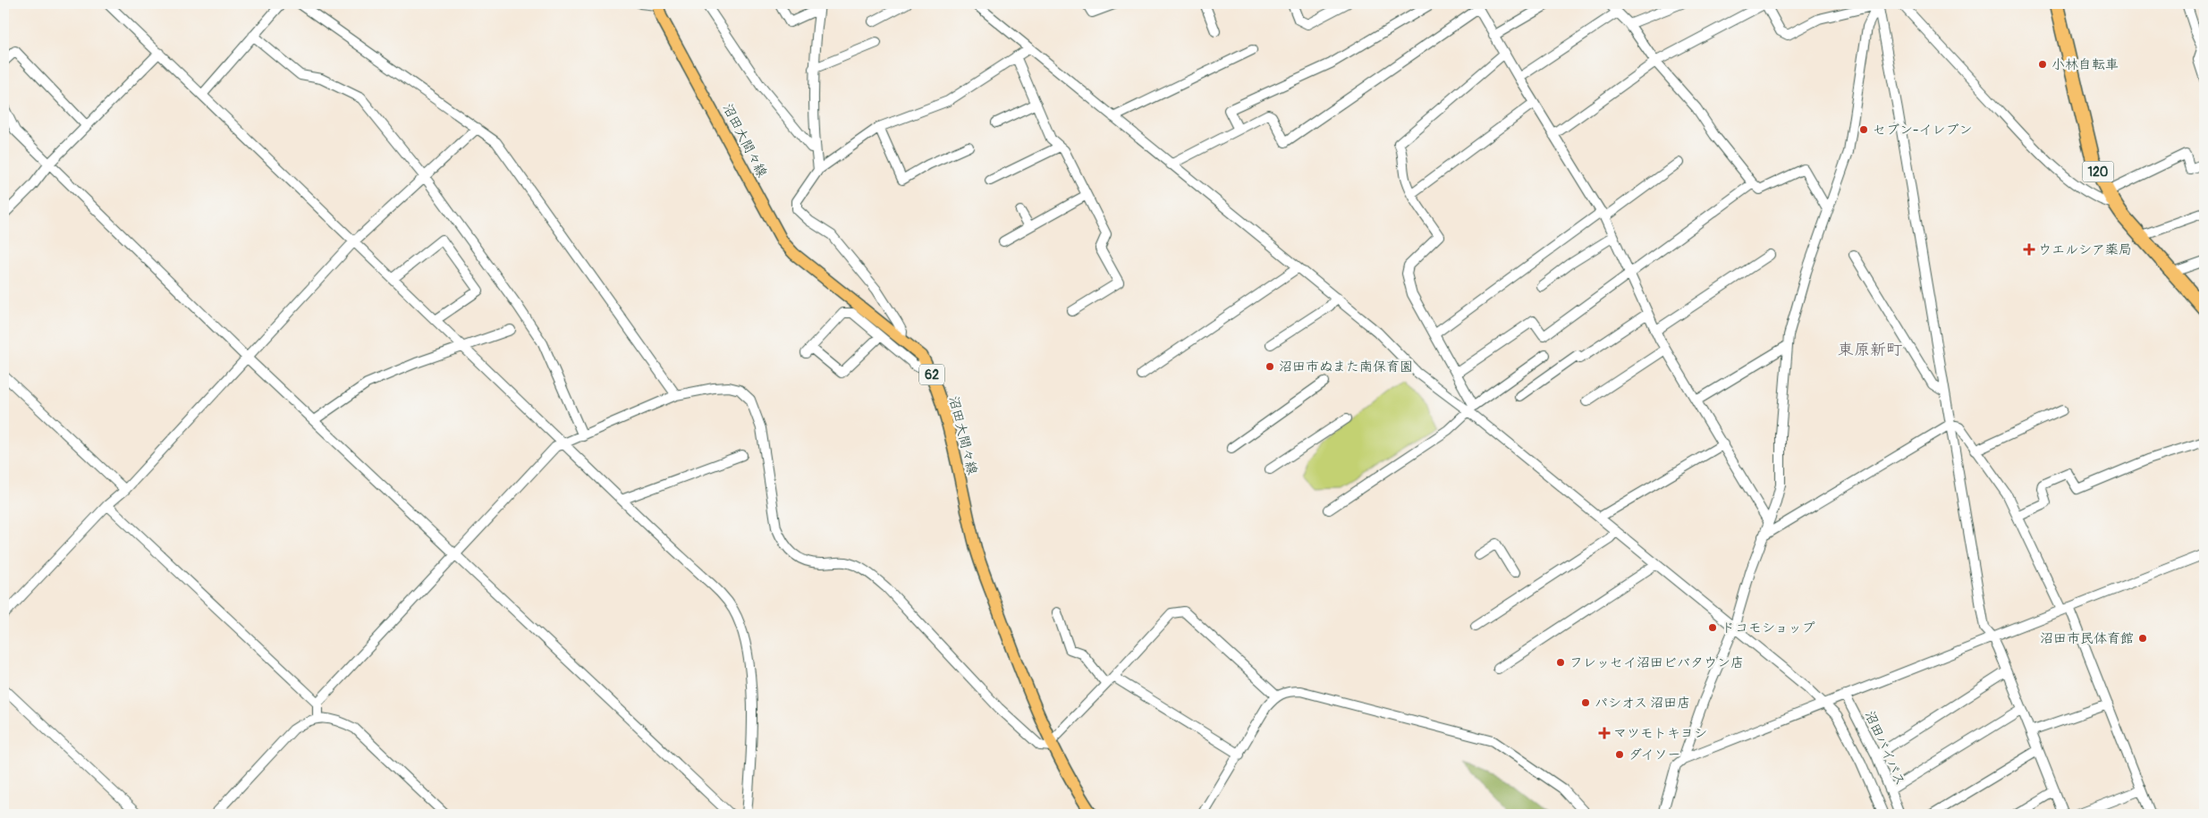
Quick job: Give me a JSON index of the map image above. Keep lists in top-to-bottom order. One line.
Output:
{"streets":{"highway":["120"],"main road":["沼田大間々線","62"],"street":["沼田バイパス"]},"districts":["東原新町"],"places":{"other":["小林自転車","セブン-イレブン","沼田市ぬまた南保育園","ドコモショップ","沼田市民体育館","フレッセイ沼田ビバタウン店","パシオス 沼田店","ダイソー"],"health":["ウエルシア薬局","マツモトキヨシ"]}}
